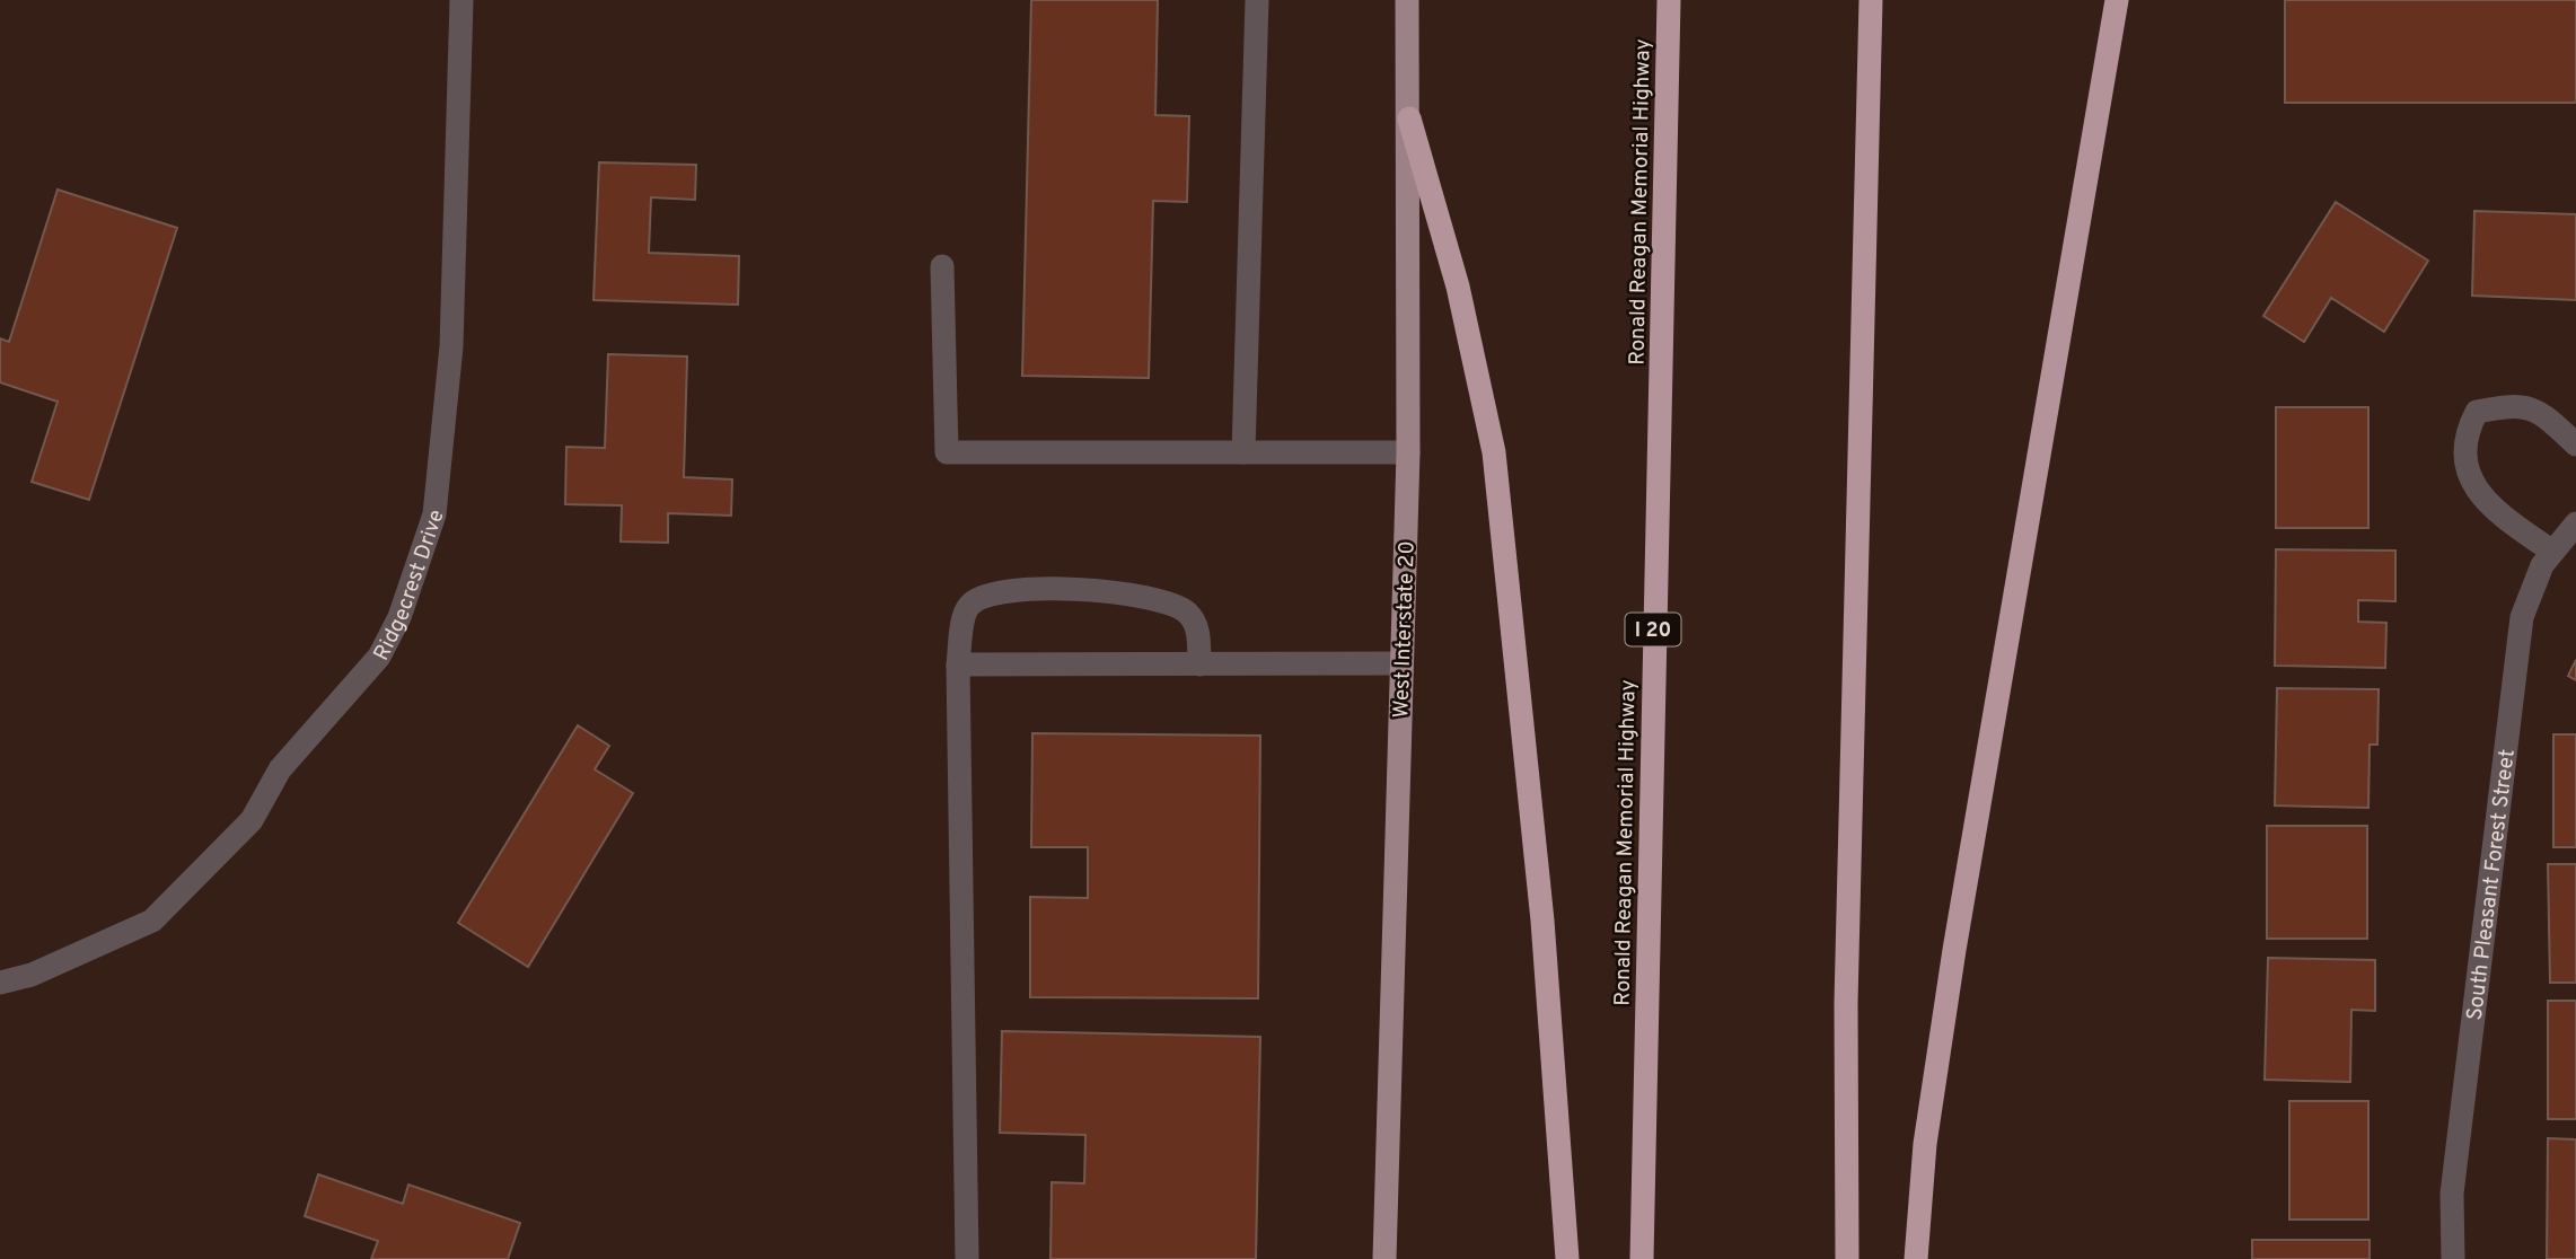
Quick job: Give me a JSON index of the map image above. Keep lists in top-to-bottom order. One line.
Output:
{"streets":{"highway":["Ronald Reagan Memorial Highway","I 20"],"main road":["West Interstate 20"],"street":["Ridgecrest Drive","South Pleasant Forest Street"]}}
